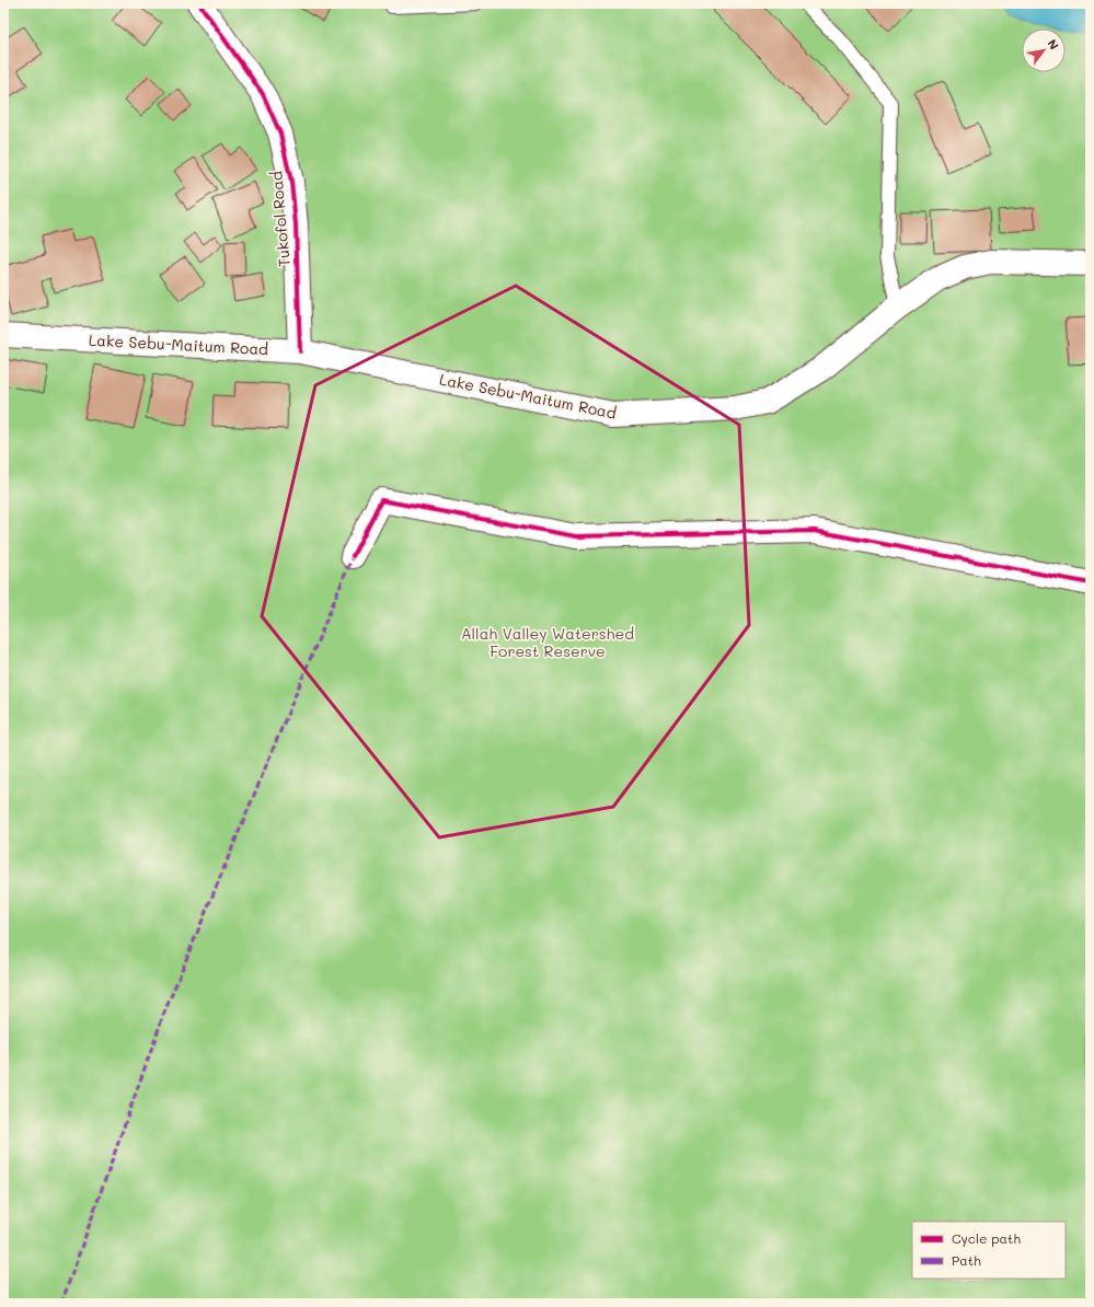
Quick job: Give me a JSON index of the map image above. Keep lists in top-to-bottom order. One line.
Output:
{"streets":{"street":["Tukofol Road","Lake Sebu-Maitum Road"]},"crossings":[["Tukofol Road","Lake Sebu-Maitum Road"]],"parks":["Allah Valley Watershed Forest Reserve"],"legend":["Cycle path","Path"],"north":"top right"}
